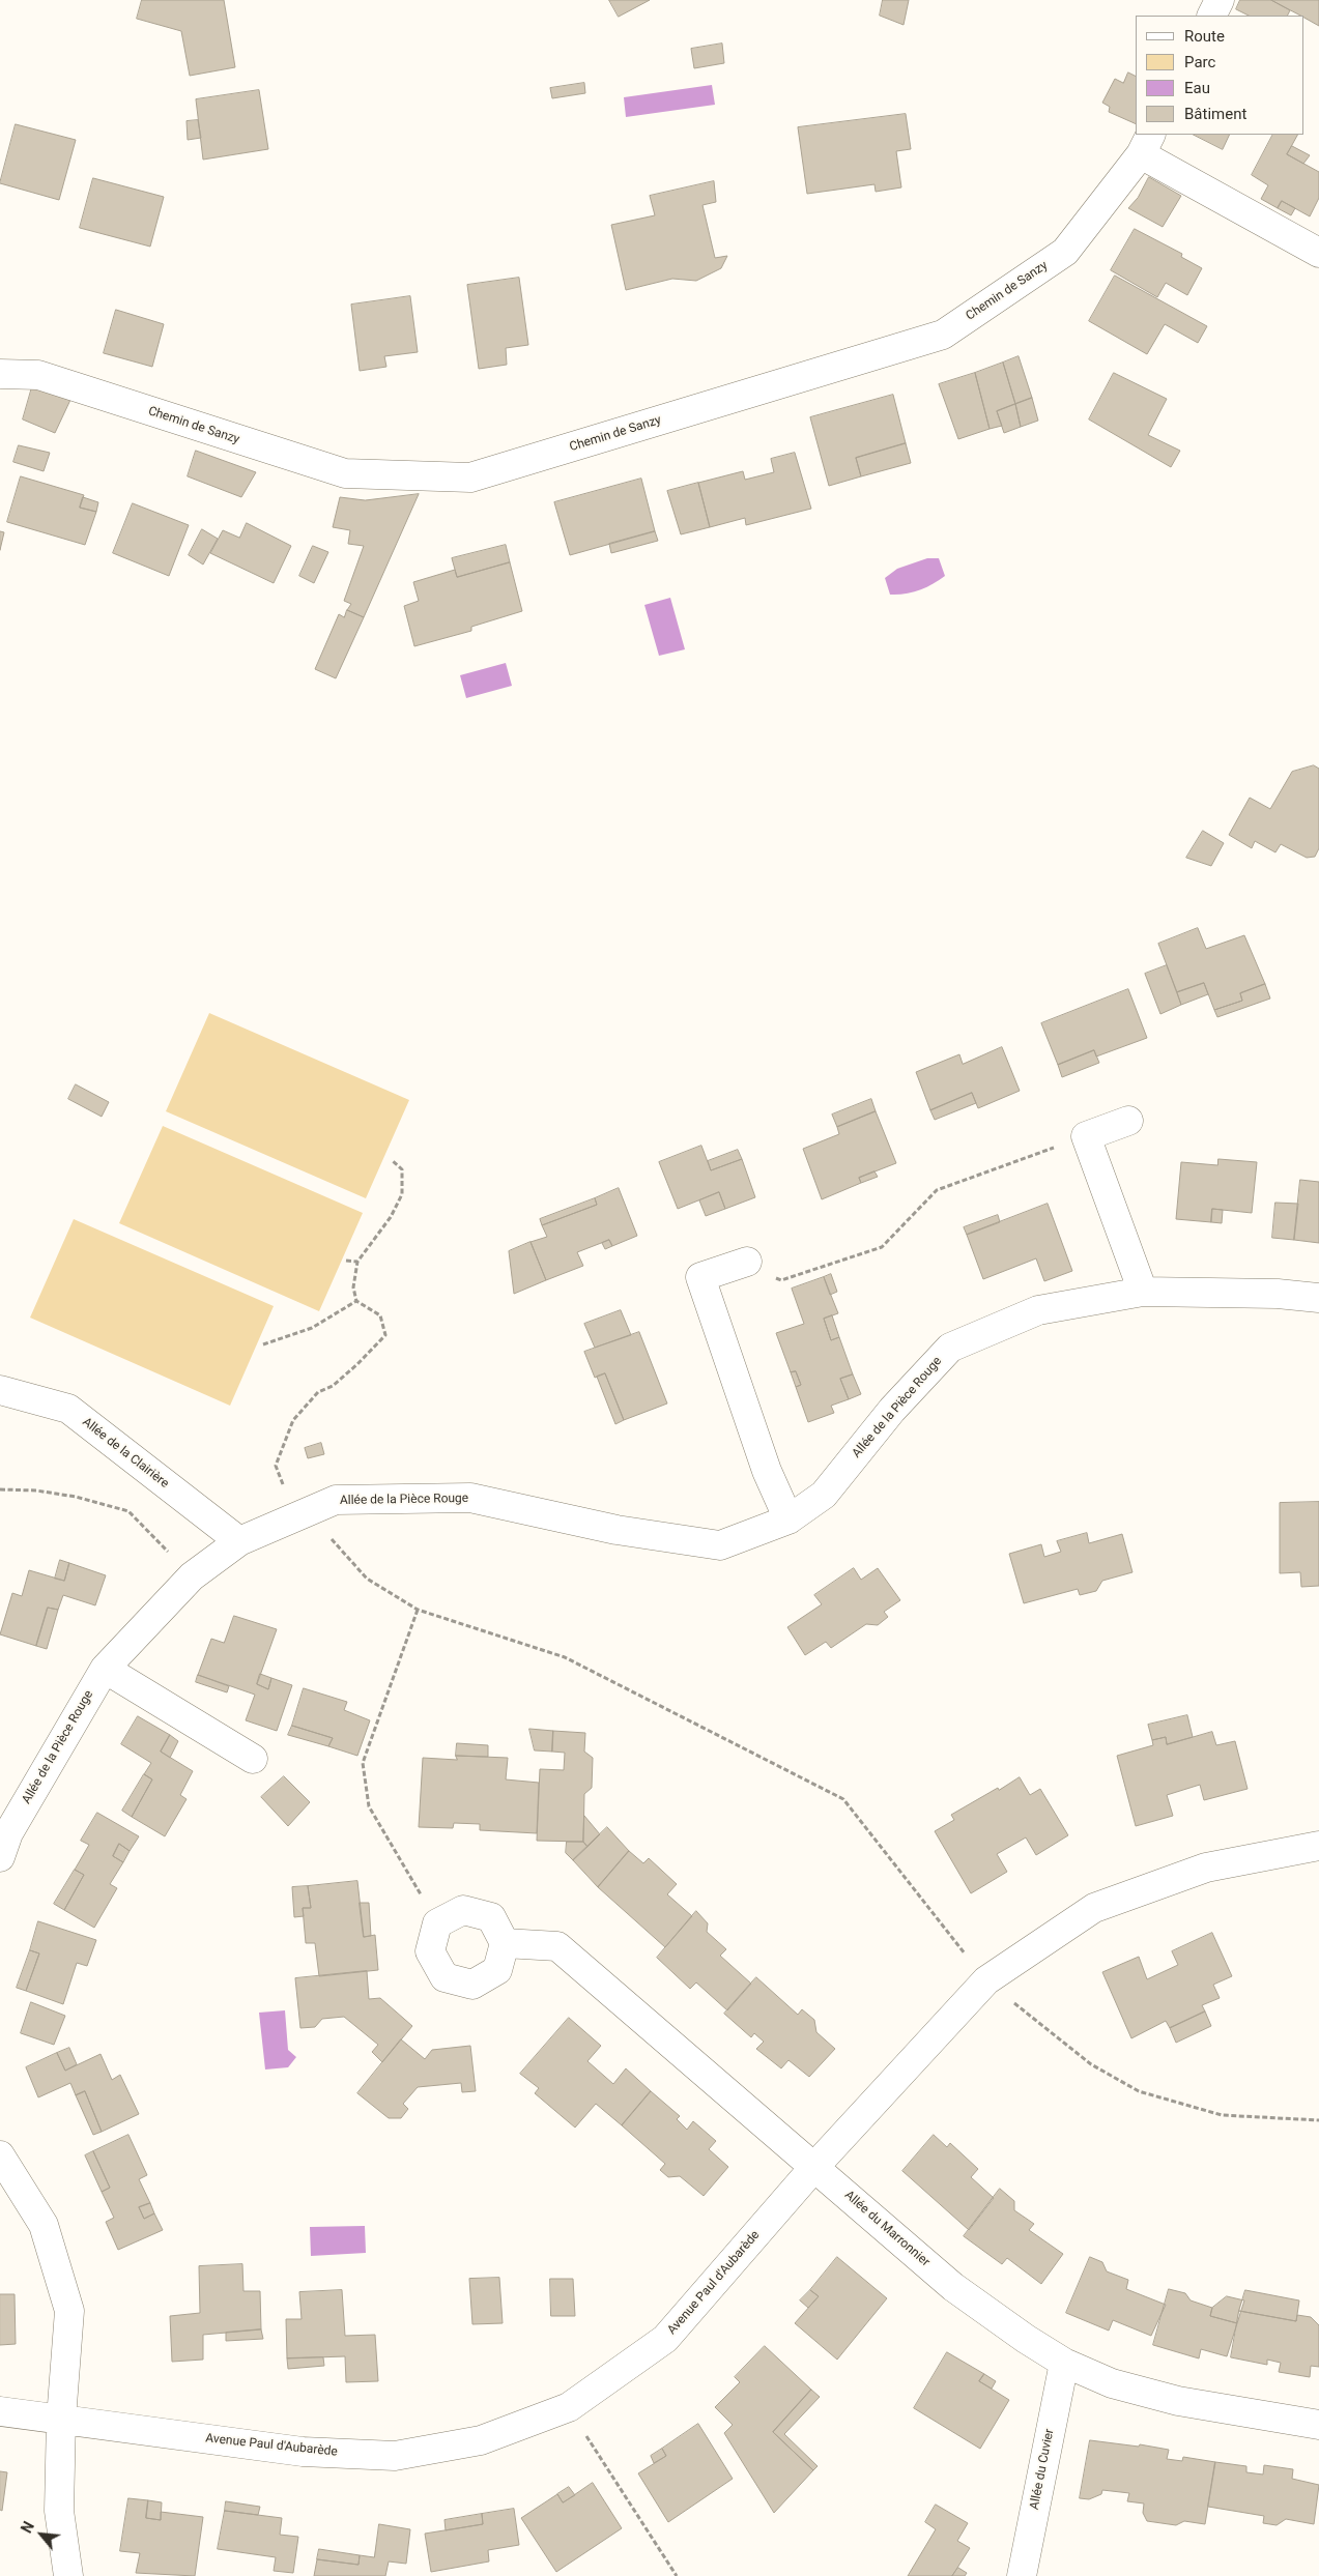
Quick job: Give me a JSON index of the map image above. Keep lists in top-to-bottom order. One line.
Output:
{"streets":{"street":["Chemin de Sanzy","Allée de la Pièce Rouge","Allée de la Clairière","Allée du Marronnier","Avenue Paul d'Aubarède","Allée du Cuvier"]},"crossings":[["Allée de la Pièce Rouge","Allée de la Clairière"],["Allée du Marronnier","Avenue Paul d'Aubarède"],["Allée du Marronnier","Allée du Cuvier"]],"legend":["Route","Parc","Eau","Bâtiment"],"north":"top left"}
